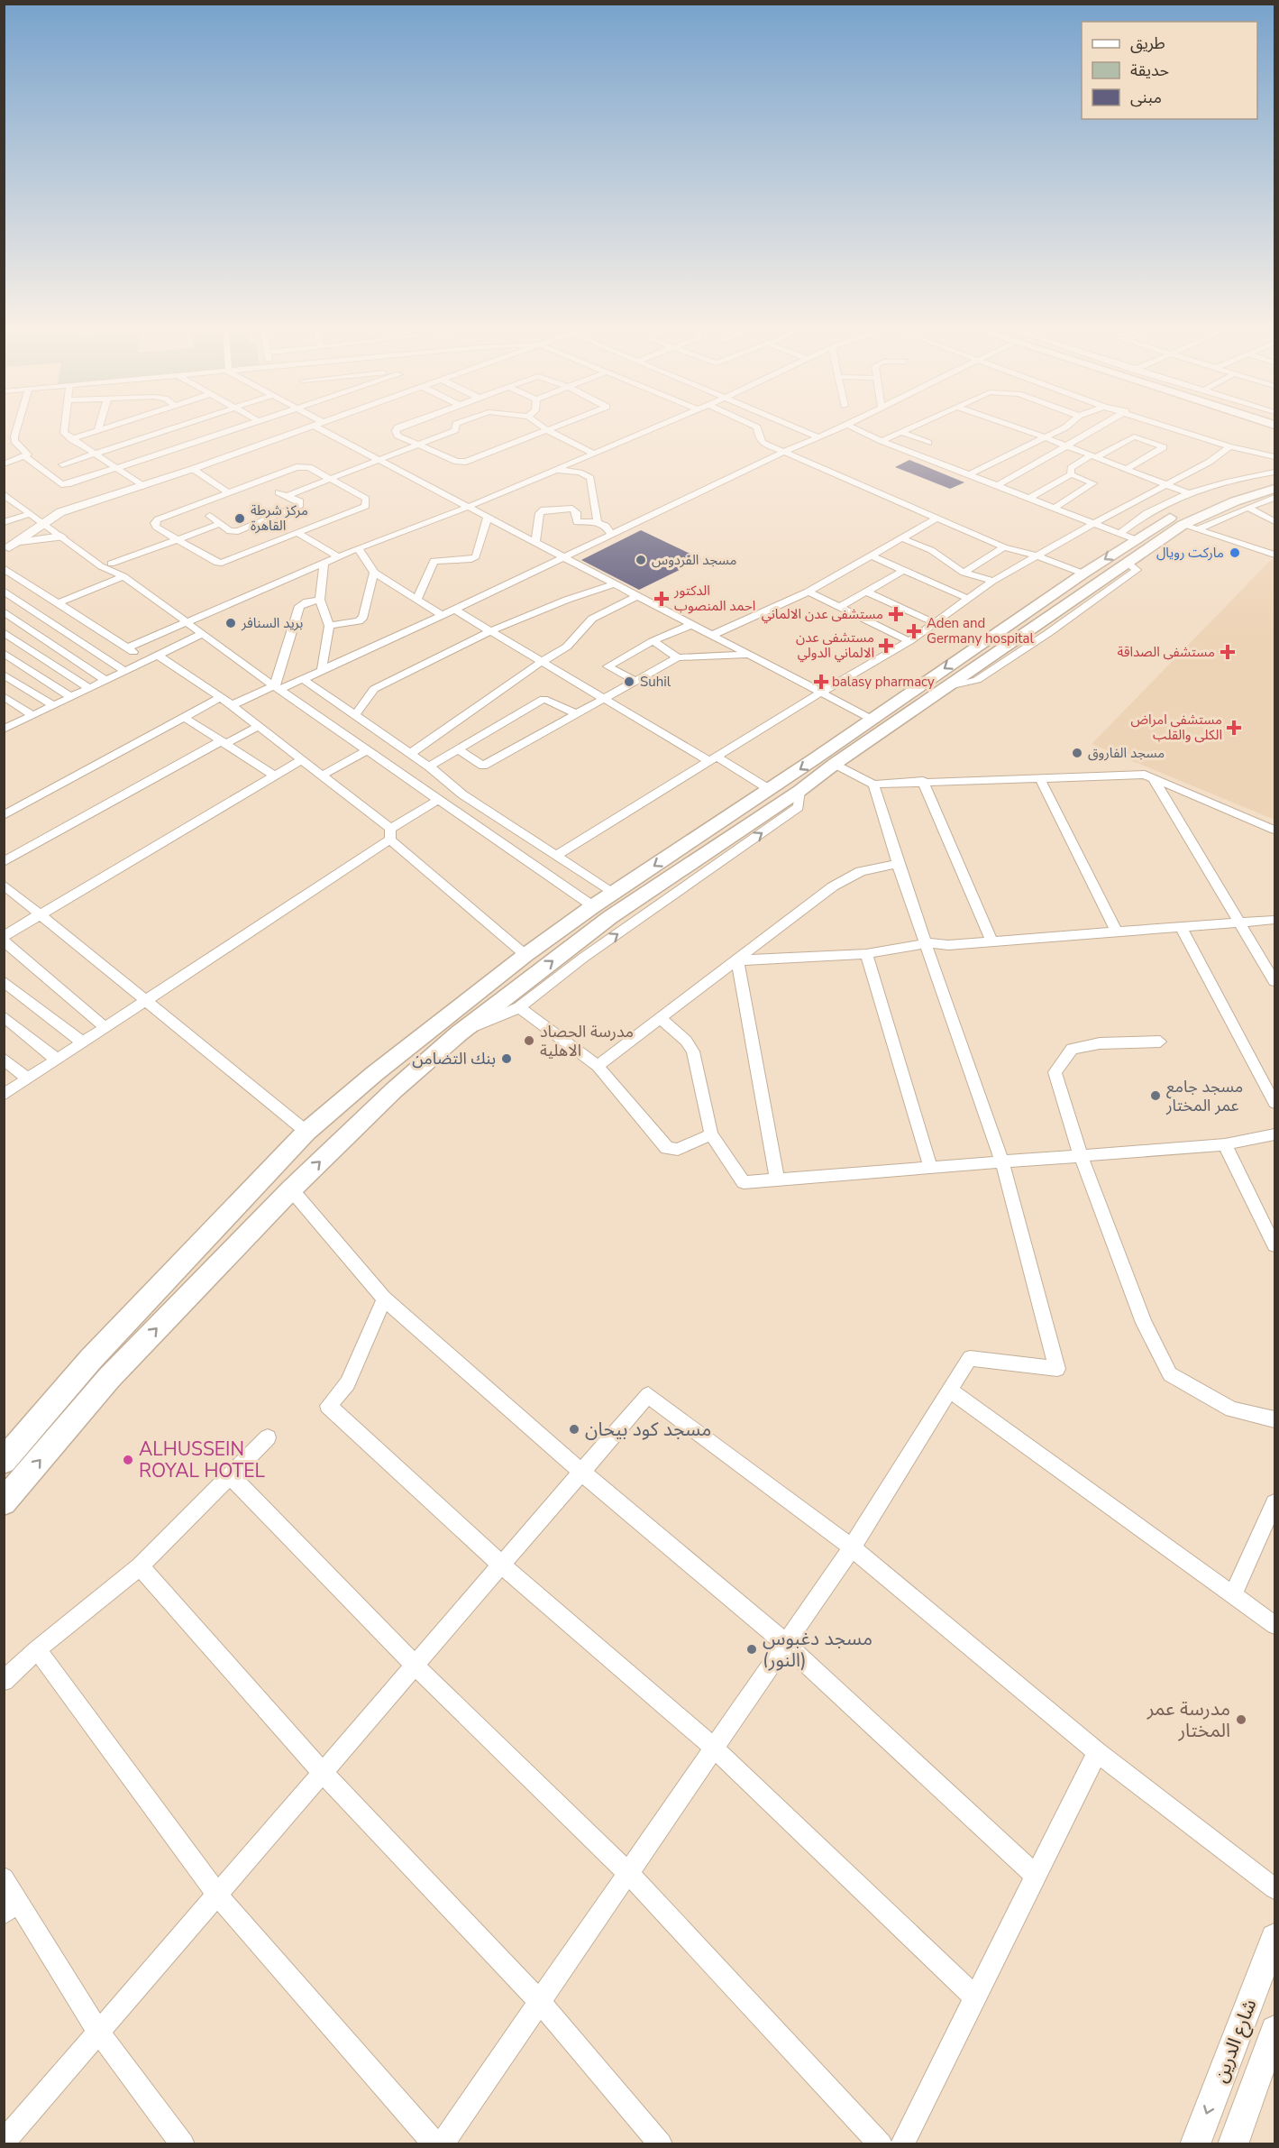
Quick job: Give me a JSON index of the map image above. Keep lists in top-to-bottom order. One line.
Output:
{"streets":{"main road":["شارع الدرين"]},"places":{"other":["مركز شرطة القاهرة","ماركت رويال","مسجد الفردوس","بريد السنافر","Suhil","مسجد الفاروق","مدرسة الحصاد الاهلية","بنك التضامن","مسجد جامع عمر المختار","مسجد كود بيحان","ALHUSSEIN ROYAL HOTEL","مسجد دغبوس (النور)","مدرسة عمر المختار"],"health":["الدكتور احمد المنصوب","مستشفى عدن الالماني","Aden and Germany hospital","مستشفى عدن الالماني الدولي","مستشفى الصداقة","balasy pharmacy","مستشفى امراض الكلى والقلب"]},"legend":["طريق","حديقة","مبنى"]}
